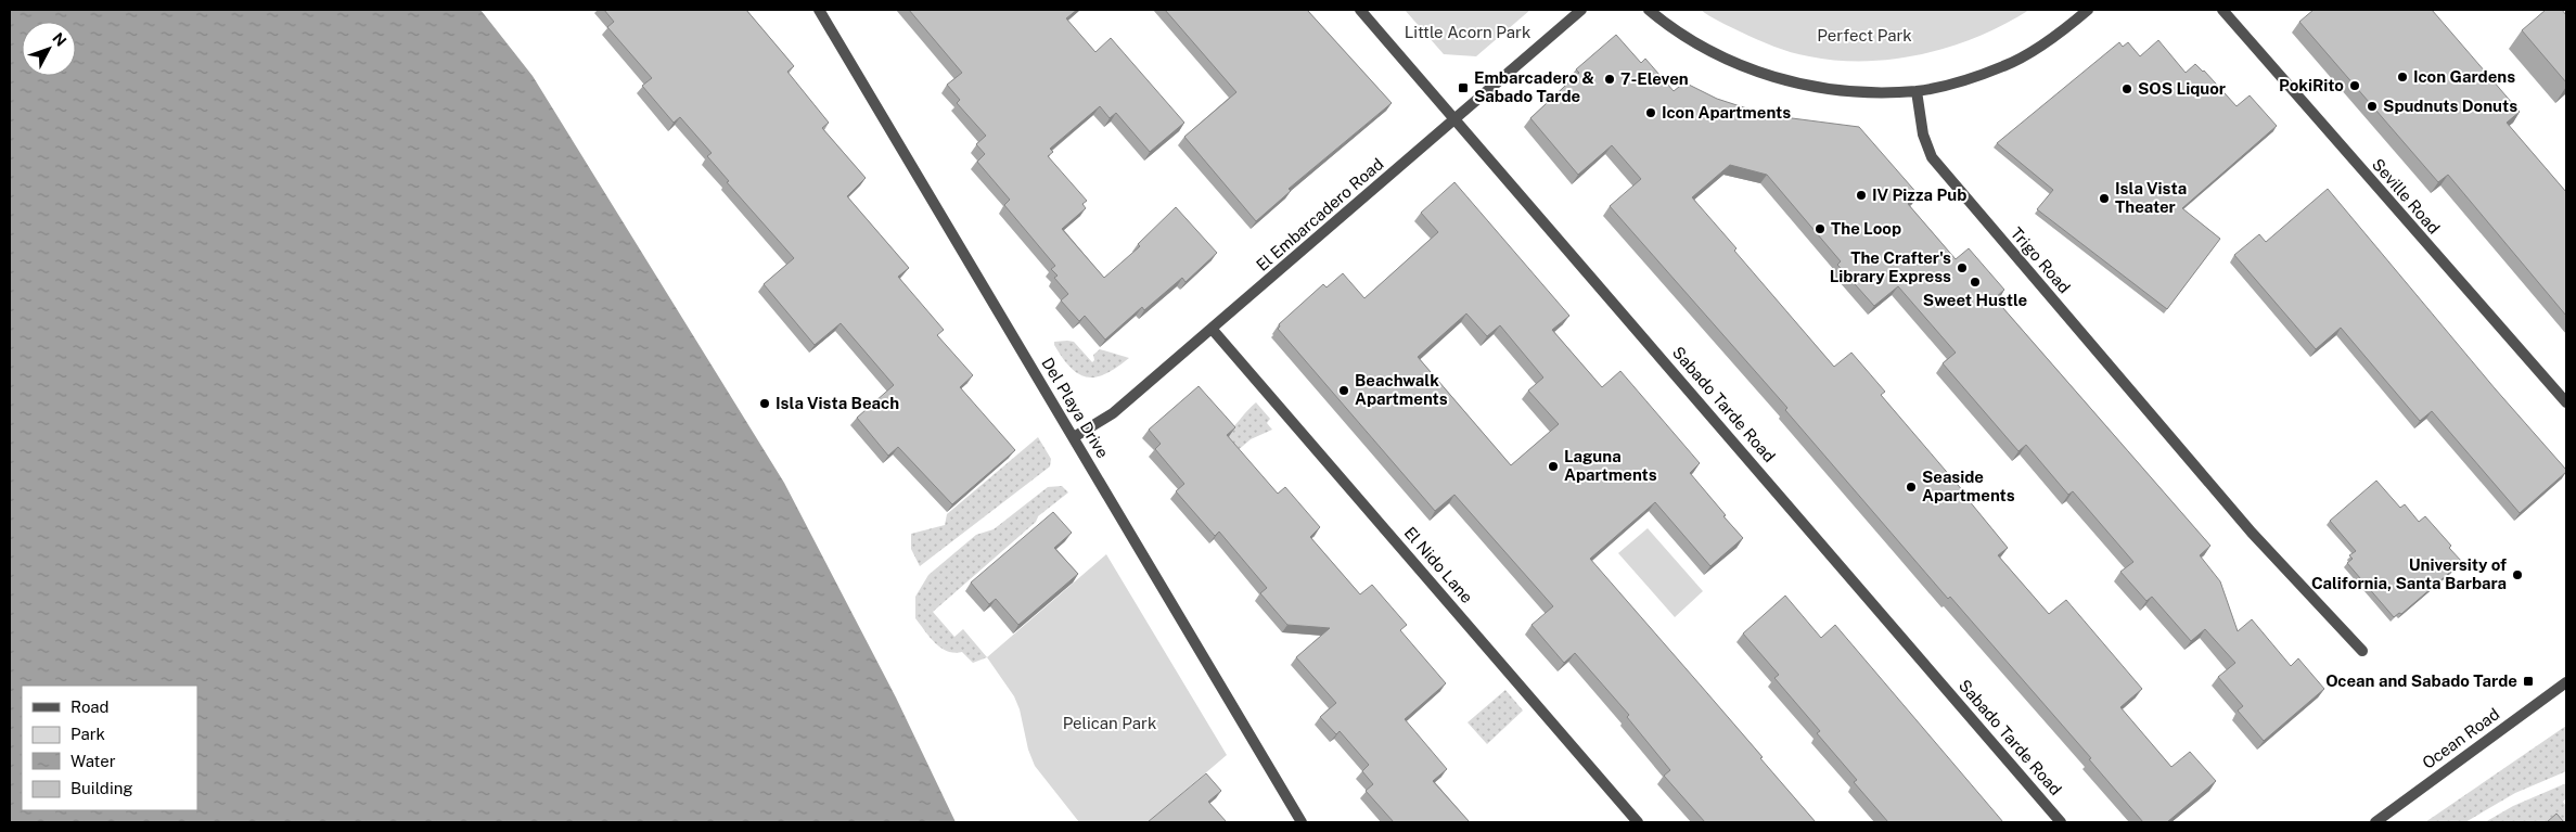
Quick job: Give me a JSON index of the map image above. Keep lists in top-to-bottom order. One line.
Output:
{"streets":{"street":["Seville Road","El Embarcadero Road","Trigo Road","Sabado Tarde Road","Del Playa Drive","El Nido Lane","Ocean Road"]},"crossings":[["El Embarcadero Road","Sabado Tarde Road"],["El Embarcadero Road","Del Playa Drive"],["El Embarcadero Road","El Nido Lane"]],"parks":["Little Acorn Park","Perfect Park","Pelican Park"],"places":{"other":["Icon Gardens","7-Eleven","PokiRito","SOS Liquor","Spudnuts Donuts","Icon Apartments","IV Pizza Pub","Isla Vista Theater","The Loop","The Crafter's Library Express","Sweet Hustle","Beachwalk Apartments","Isla Vista Beach","Laguna Apartments","Seaside Apartments","University of California, Santa Barbara"],"transit":["Embarcadero & Sabado Tarde","Ocean and Sabado Tarde"]},"legend":["Road","Park","Water","Building"],"north":"top right"}
